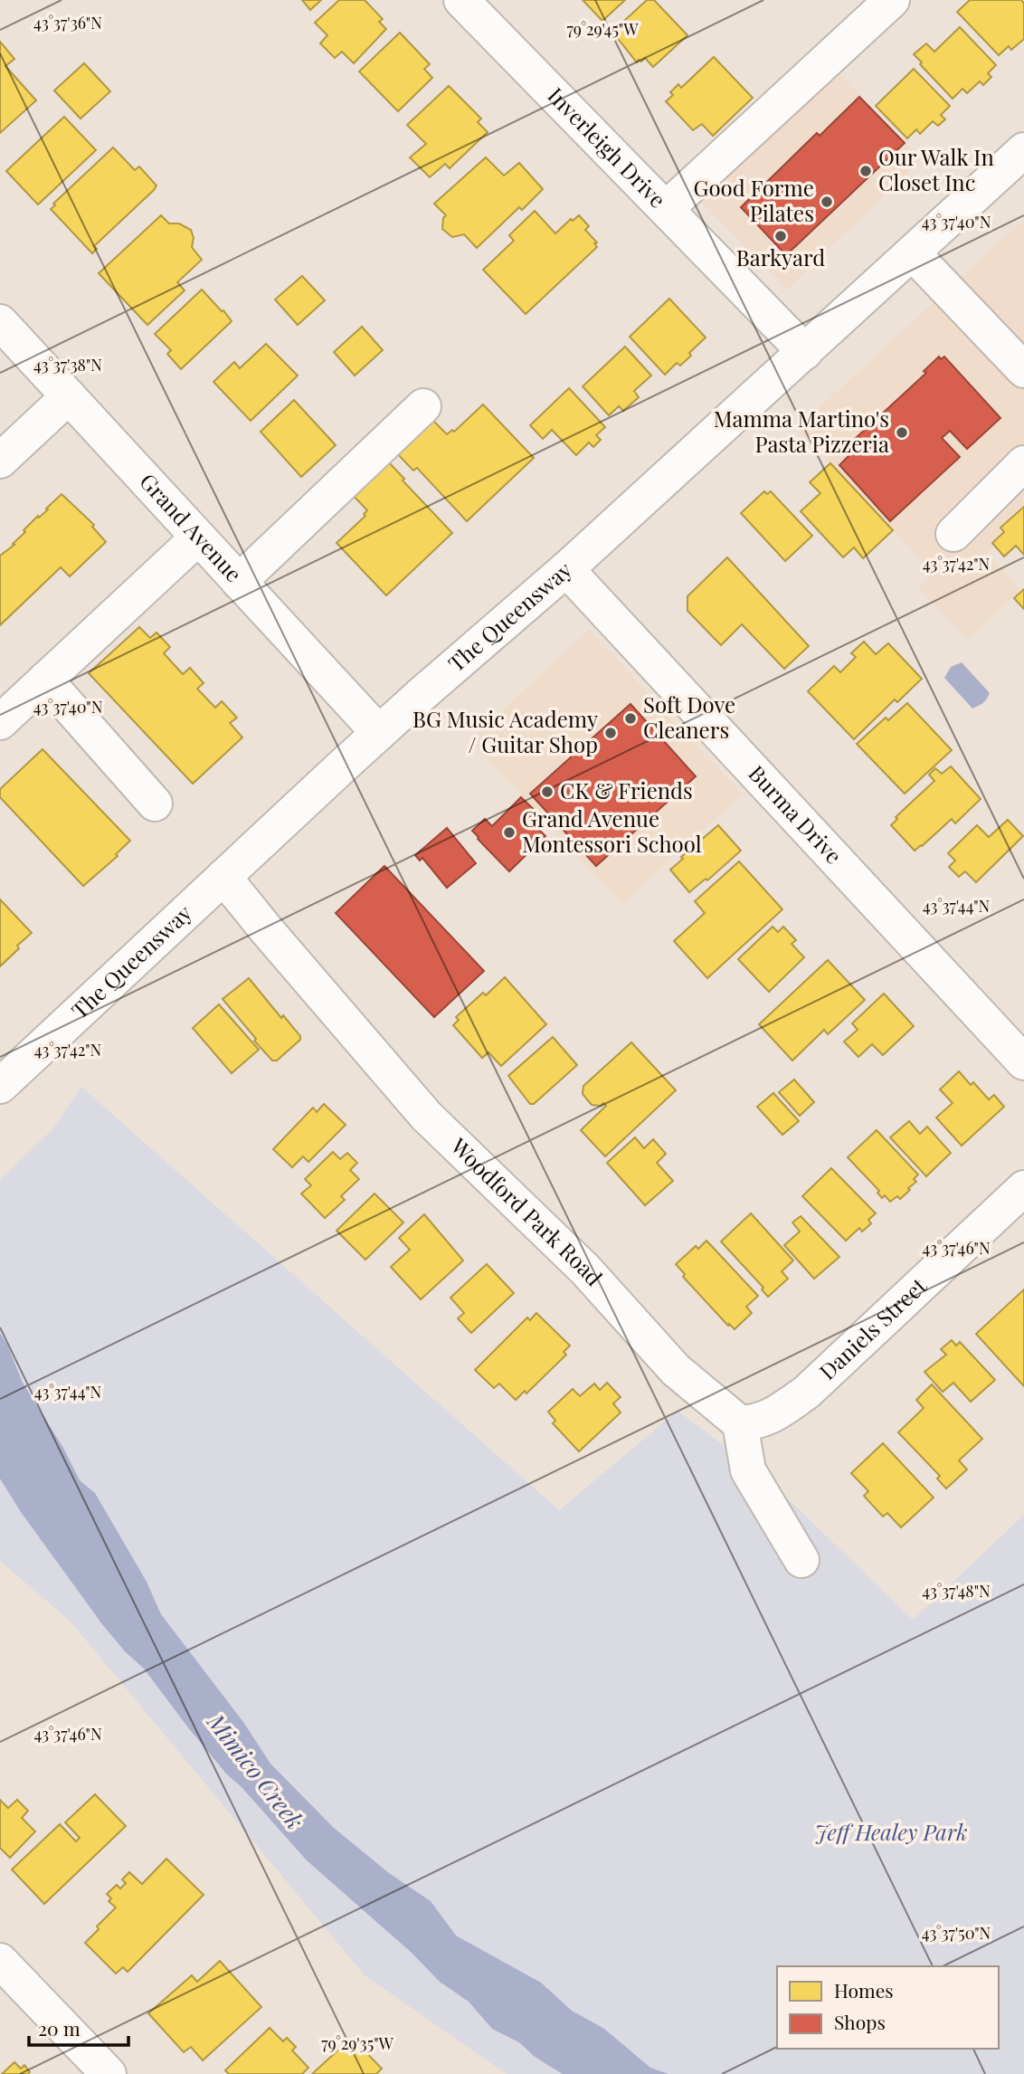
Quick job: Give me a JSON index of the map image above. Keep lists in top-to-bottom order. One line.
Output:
{"streets":{"street":["Inverleigh Drive","Grand Avenue","The Queensway","Burma Drive","Woodford Park Road","Daniels Street"]},"crossings":[["Inverleigh Drive","The Queensway"],["Grand Avenue","The Queensway"],["The Queensway","Burma Drive"],["The Queensway","Woodford Park Road"],["Woodford Park Road","Daniels Street"]],"water":["Mimico Creek"],"parks":["Jeff Healey Park"],"places":["Our Walk In Closet Inc","Good Forme Pilates","Barkyard","Mamma Martino's Pasta Pizzeria","Soft Dove Cleaners","BG Music Academy / Guitar Shop","CK & Friends","Grand Avenue Montessori School"],"legend":["Homes","Shops"],"scale_bar":"20 m","coordinates":["43°37'36\"N","79°29'45\"W","43°37'40\"N","43°37'38\"N","43°37'42\"N","43°37'44\"N","43°37'46\"N","43°37'48\"N","43°37'50\"N","79°29'35\"W"]}
